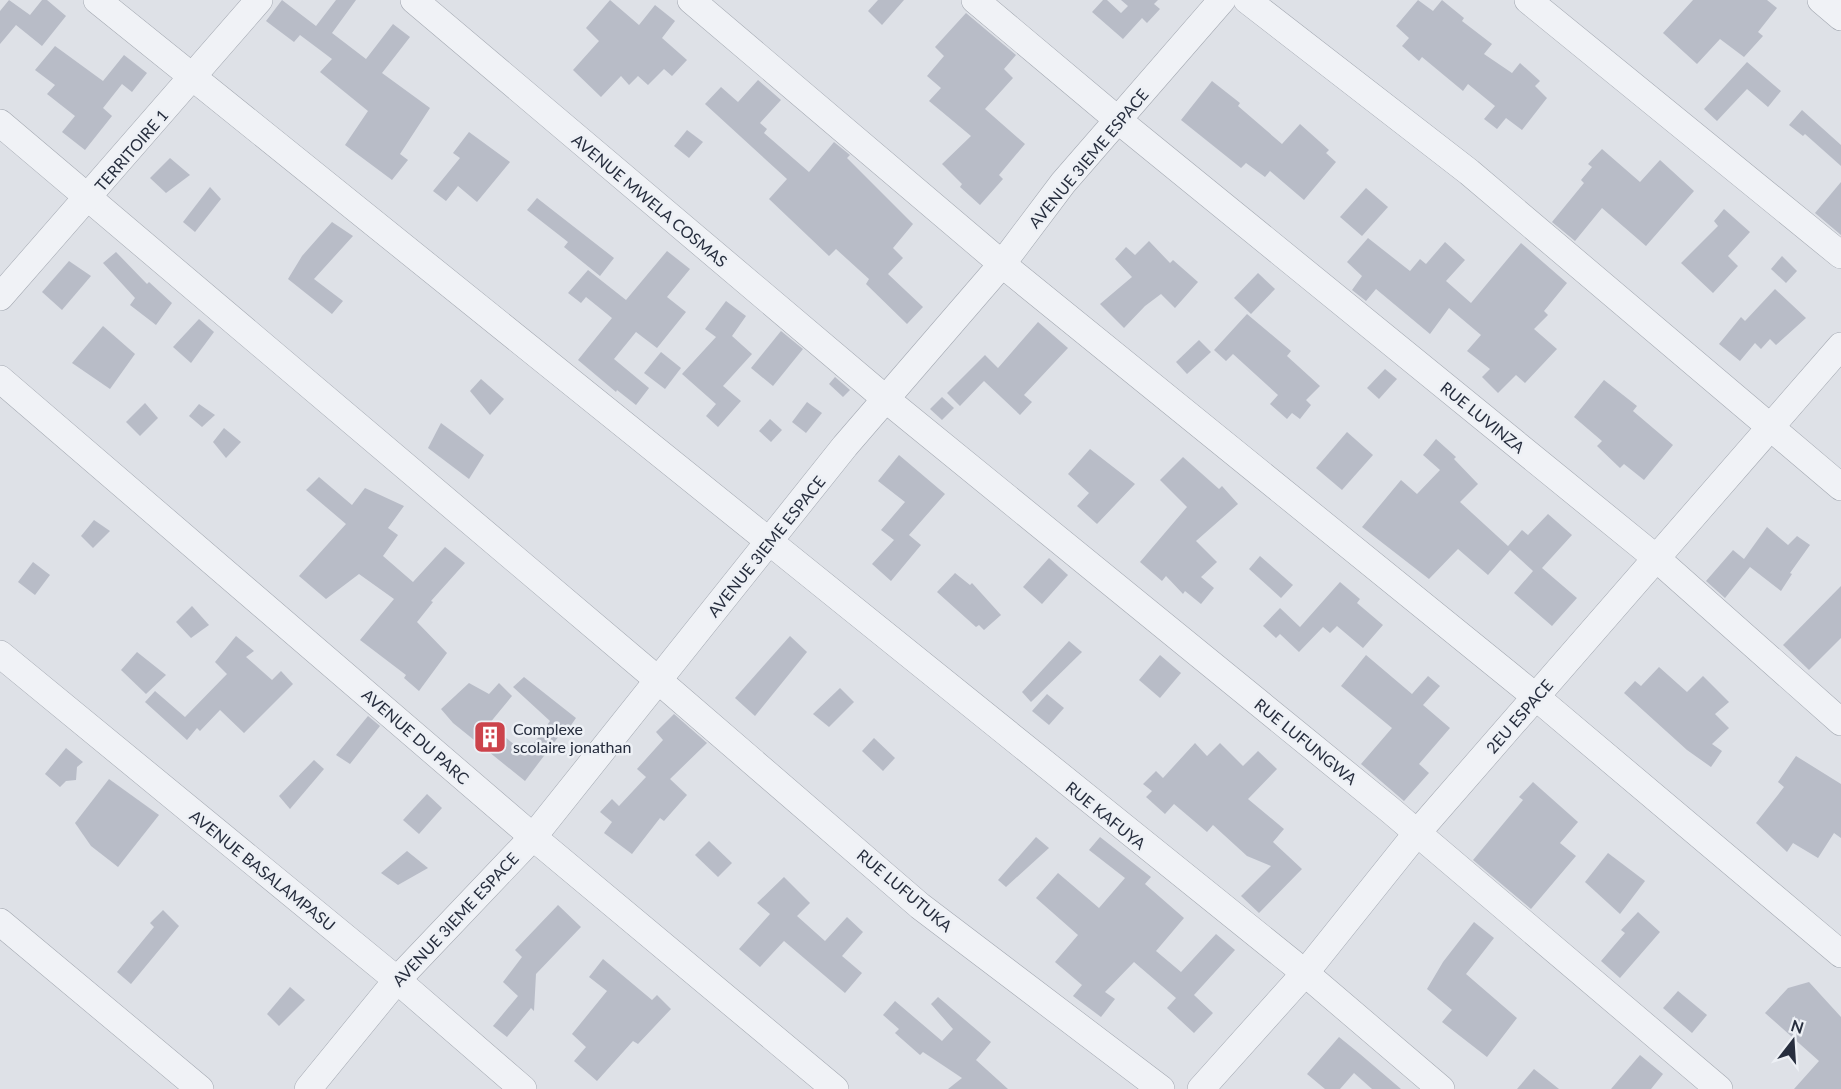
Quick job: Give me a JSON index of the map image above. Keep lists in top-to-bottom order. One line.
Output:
{"streets":{"street":["TERRITOIRE 1","AVENUE 3IEME ESPACE","AVENUE MWELA COSMAS","RUE LUVINZA","2EU ESPACE","AVENUE DU PARC","RUE LUFUNGWA","RUE KAFUYA","AVENUE BASALAMPASU","RUE LUFUTUKA"]},"crossings":[["TERRITOIRE 1","RUE KAFUYA"],["TERRITOIRE 1","RUE LUFUTUKA"],["AVENUE 3IEME ESPACE","AVENUE MWELA COSMAS"],["AVENUE 3IEME ESPACE","RUE LUVINZA"],["AVENUE 3IEME ESPACE","AVENUE DU PARC"],["AVENUE 3IEME ESPACE","RUE LUFUNGWA"],["AVENUE 3IEME ESPACE","RUE KAFUYA"],["AVENUE 3IEME ESPACE","AVENUE BASALAMPASU"],["AVENUE 3IEME ESPACE","RUE LUFUTUKA"],["AVENUE MWELA COSMAS","RUE LUFUNGWA"],["RUE LUVINZA","2EU ESPACE"],["2EU ESPACE","RUE LUFUNGWA"],["2EU ESPACE","RUE KAFUYA"]],"places":{"building":["Complexe scolaire jonathan"]},"north":"top"}
